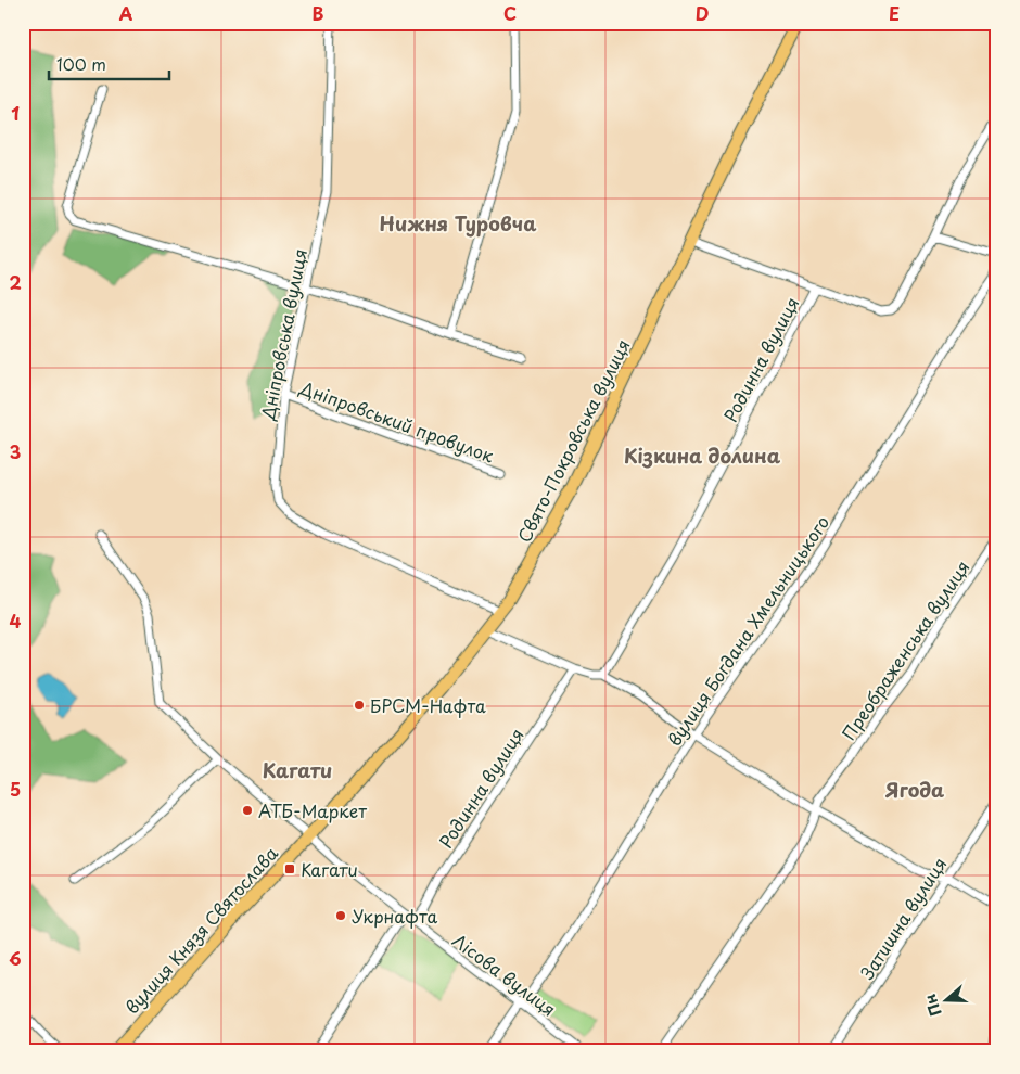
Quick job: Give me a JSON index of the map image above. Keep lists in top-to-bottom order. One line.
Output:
{"streets":{"main road":["Свято-Покровська вулиця","вулиця Князя Святослава"],"street":["Дніпровська вулиця","Родинна вулиця","Дніпровський провулок","вулиця Богдана Хмельницького","Преображенська вулиця","Затишна вулиця","Лісова вулиця"]},"crossings":[["Дніпровська вулиця","Дніпровський провулок"],["Дніпровська вулиця","Свято-Покровська вулиця"],["Родинна вулиця","Лісова вулиця"],["Свято-Покровська вулиця","вулиця Князя Святослава"],["Свято-Покровська вулиця","Лісова вулиця"],["вулиця Богдана Хмельницького","Лісова вулиця"],["вулиця Князя Святослава","Лісова вулиця"]],"districts":["Нижня Туровча","Кізкина долина","Кагати","Ягода"],"places":{"other":["БРСМ-Нафта","АТБ-Маркет","Укрнафта"],"transit":["Кагати"]},"scale_bar":"100 m","north":"left","grid":{"columns":["A","B","C","D","E"],"rows":["1","2","3","4","5","6"]}}
